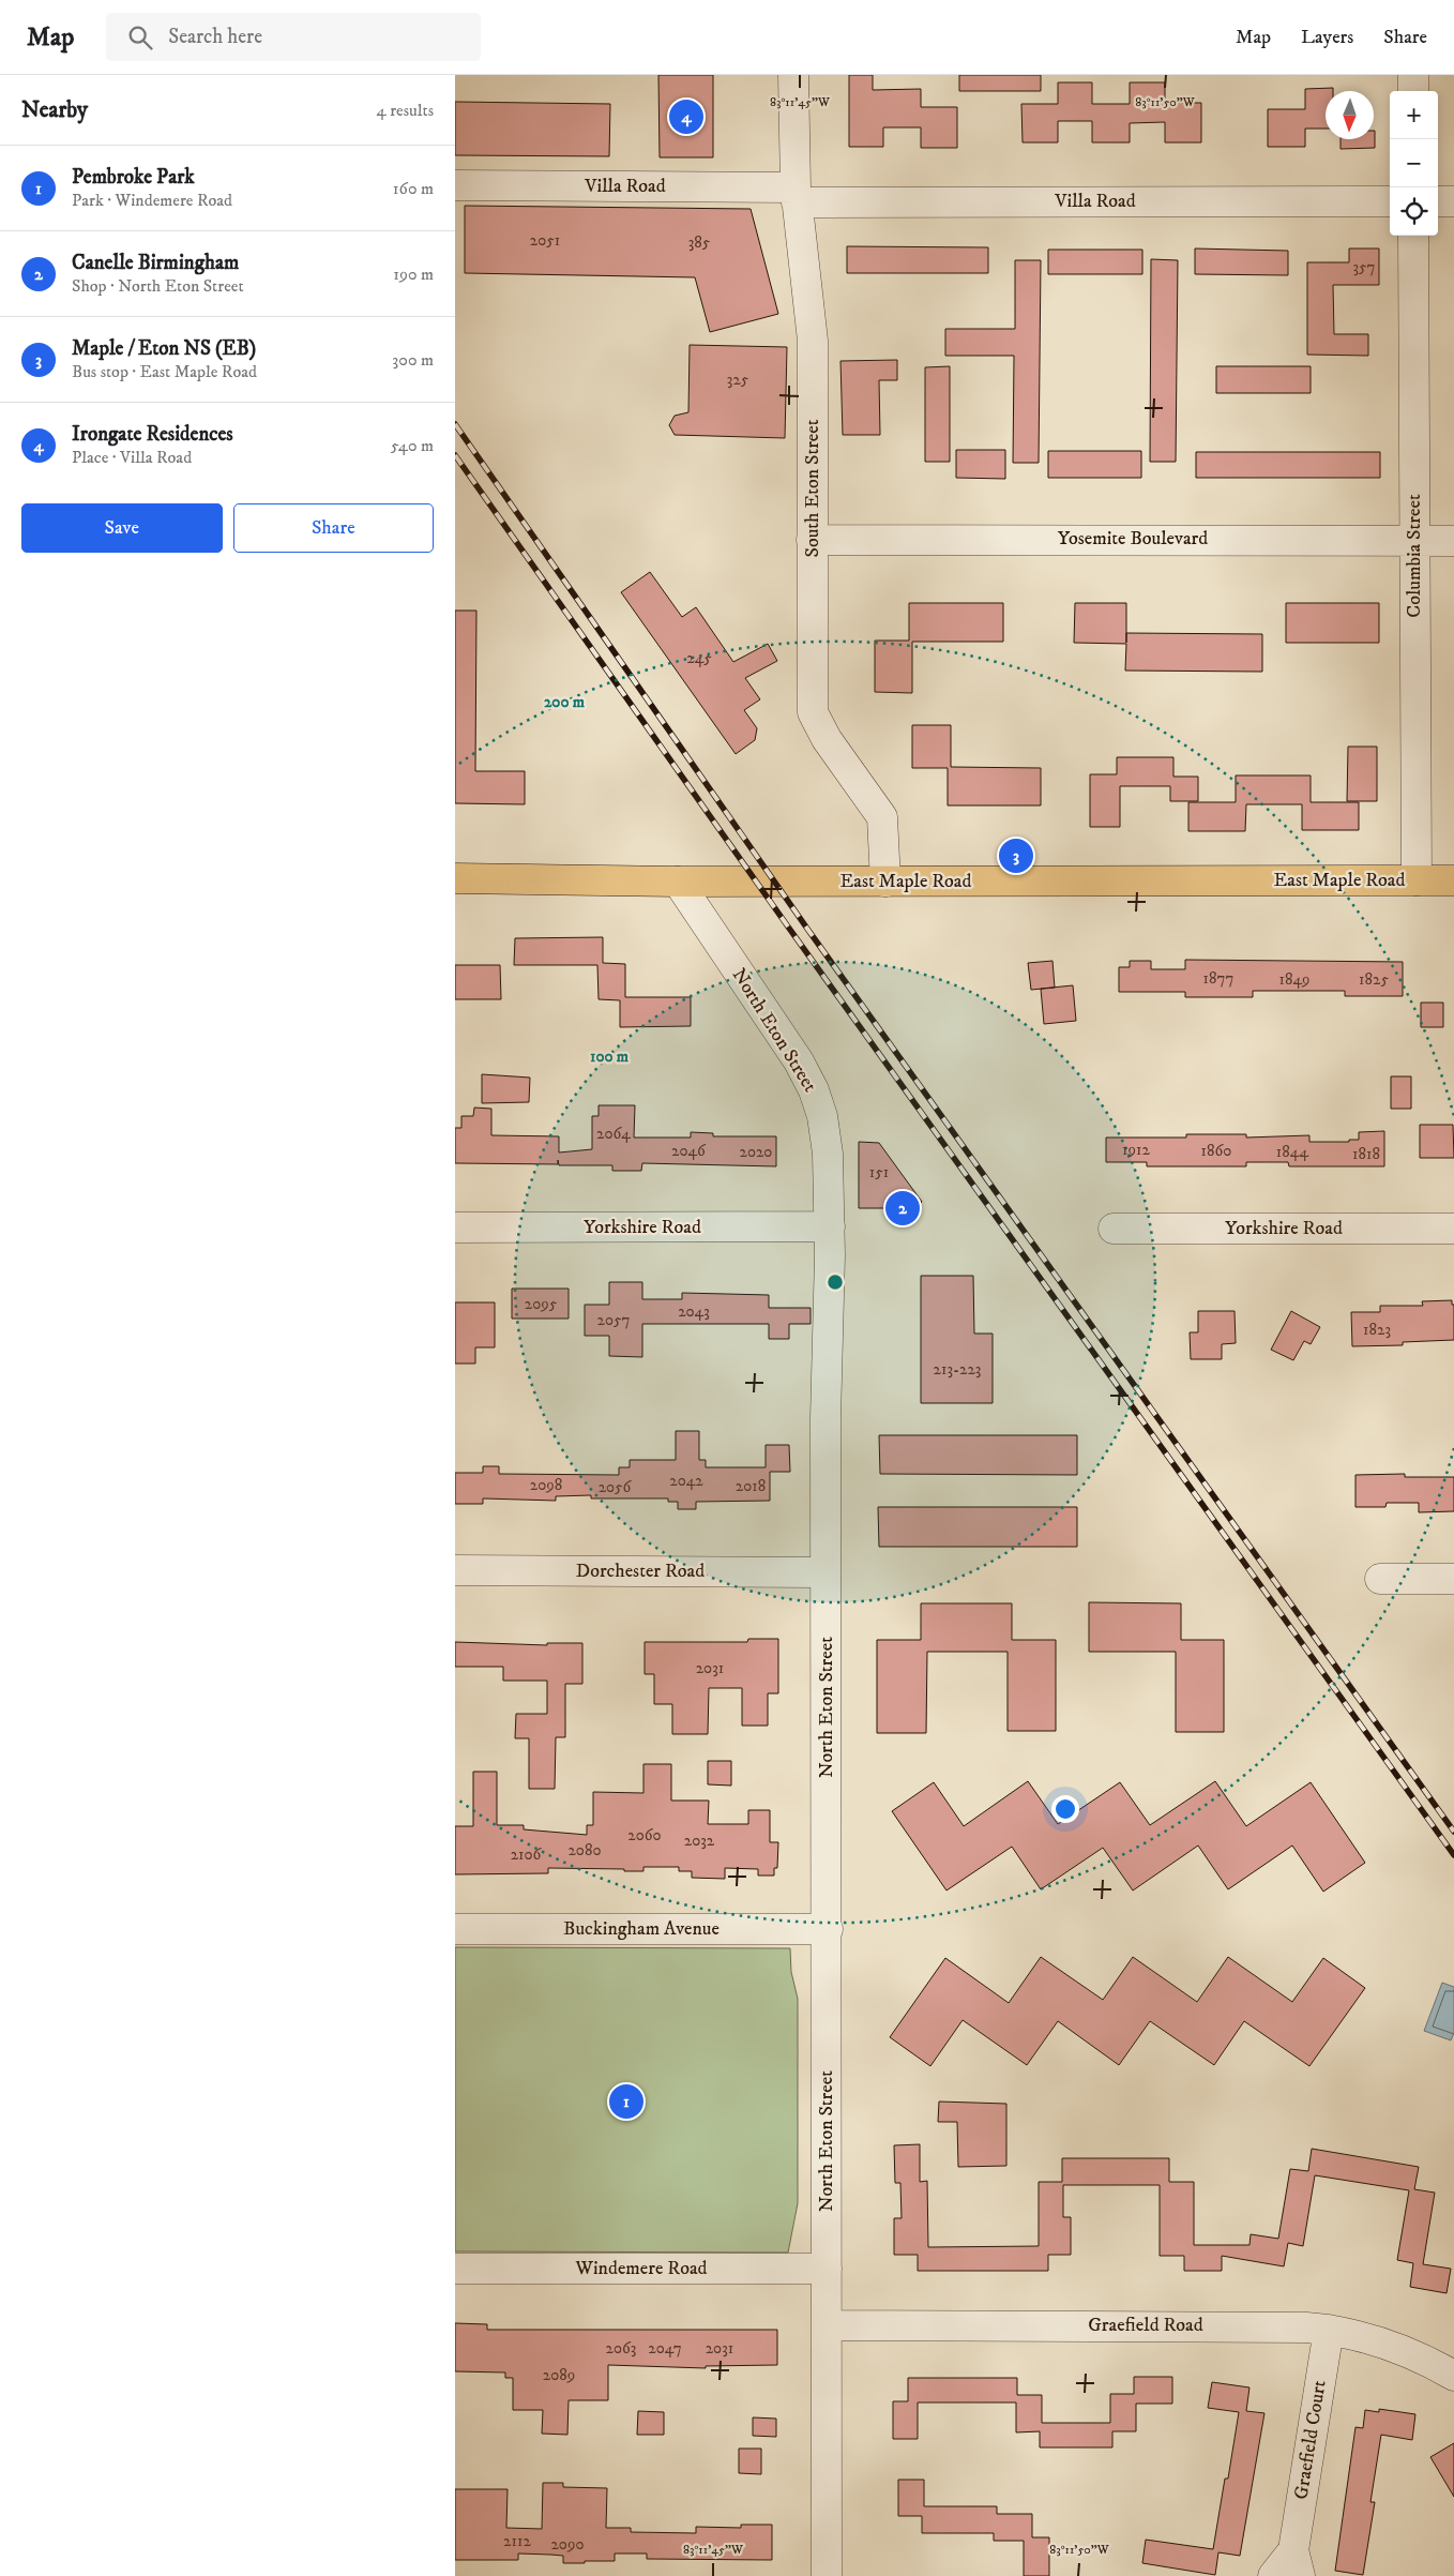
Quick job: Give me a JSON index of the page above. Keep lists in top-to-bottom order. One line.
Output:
{"streets":{"main road":["East Maple Road"],"street":["Villa Road","South Eton Street","Yosemite Boulevard","Columbia Street","North Eton Street","Yorkshire Road","Dorchester Road","Buckingham Avenue","Windemere Road","Graefield Road","Graefield Court"]},"crossings":[["Villa Road","South Eton Street"],["South Eton Street","Yosemite Boulevard"],["South Eton Street","East Maple Road"],["Yosemite Boulevard","Columbia Street"],["Columbia Street","East Maple Road"],["East Maple Road","North Eton Street"],["North Eton Street","Yorkshire Road"],["North Eton Street","Dorchester Road"],["North Eton Street","Buckingham Avenue"],["North Eton Street","Windemere Road"],["North Eton Street","Graefield Road"],["Graefield Road","Graefield Court"]],"house_numbers":["2051","385","357","325","245","1877","1849","1825","2064","1912","2046","1860","2020","1844","1818","151","2095","2043","2057","1823","213-223","2042","2098","2018","2056","2031","2060","2032","2080","2106","2063","2047","2031","2089","2112","2090"],"north":"bottom","page":{"header":"Map","search":"Search here","nav":["Map","Layers","Share"],"heading":["Nearby","4 results"],"map_buttons":["+","−"],"pins":["4","3","2","1"],"list":[{"mark":"1","name":"Pembroke Park","note":"Park · Windemere Road","value":"160 m"},{"mark":"2","name":"Canelle Birmingham","note":"Shop · North Eton Street","value":"190 m"},{"mark":"3","name":"Maple / Eton NS (EB)","note":"Bus stop · East Maple Road","value":"300 m"},{"mark":"4","name":"Irongate Residences","note":"Place · Villa Road","value":"540 m"}],"buttons":["Save","Share"]},"coordinates":["83°11'45\"W","83°11'50\"W"],"rings":["200 m","100 m"]}
